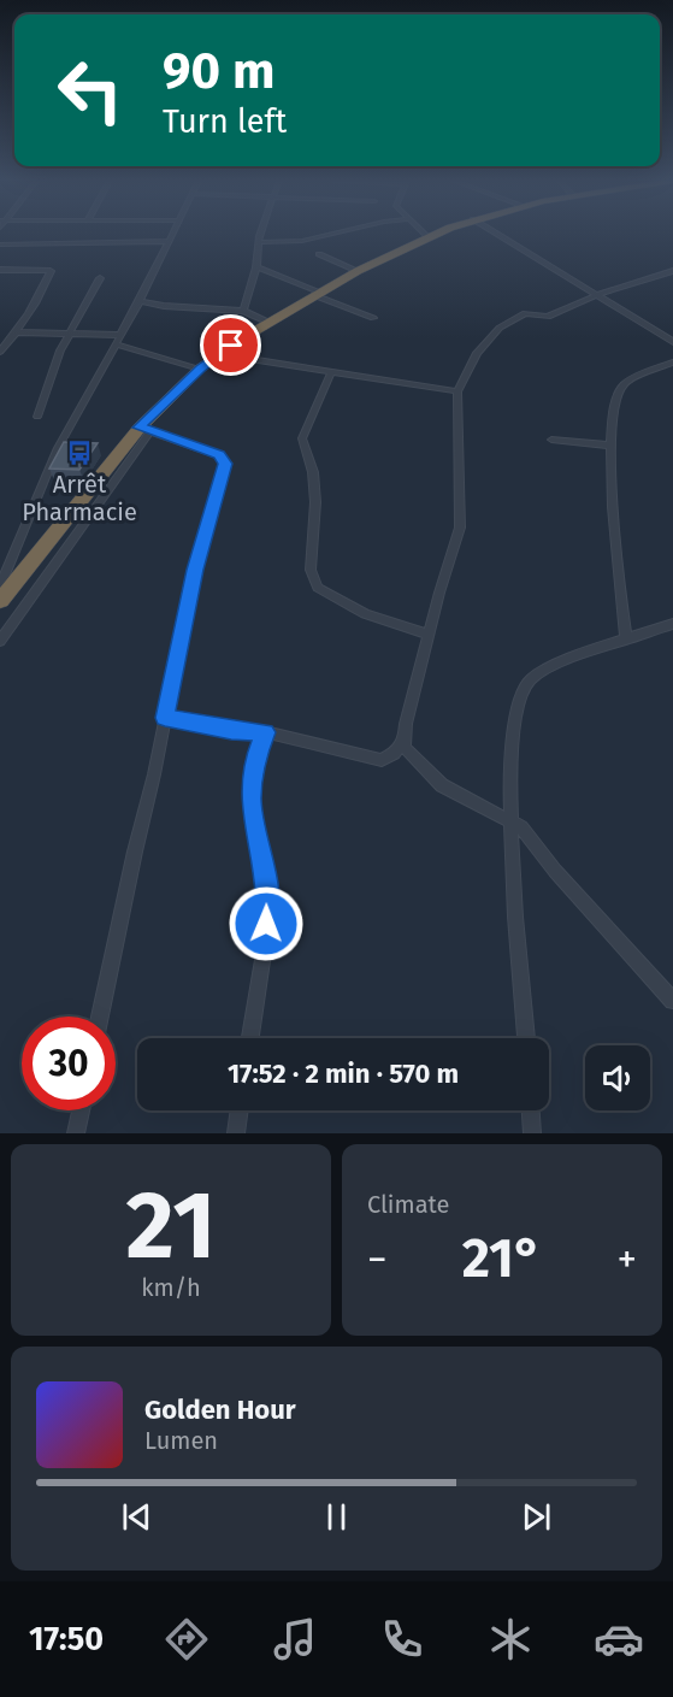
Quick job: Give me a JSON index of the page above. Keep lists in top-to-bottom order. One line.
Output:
{"places":{"bus stop":["Arrêt Pharmacie"]},"page":{"turn":["90 m","Turn left"],"limit":"30","trip":"17:52 · 2 min · 570 m","tile":[["21","km/h"],"Climate"],"heat":["−","21°","+"],"song":["Golden Hour","Lumen"],"tabs":"17:50"}}
